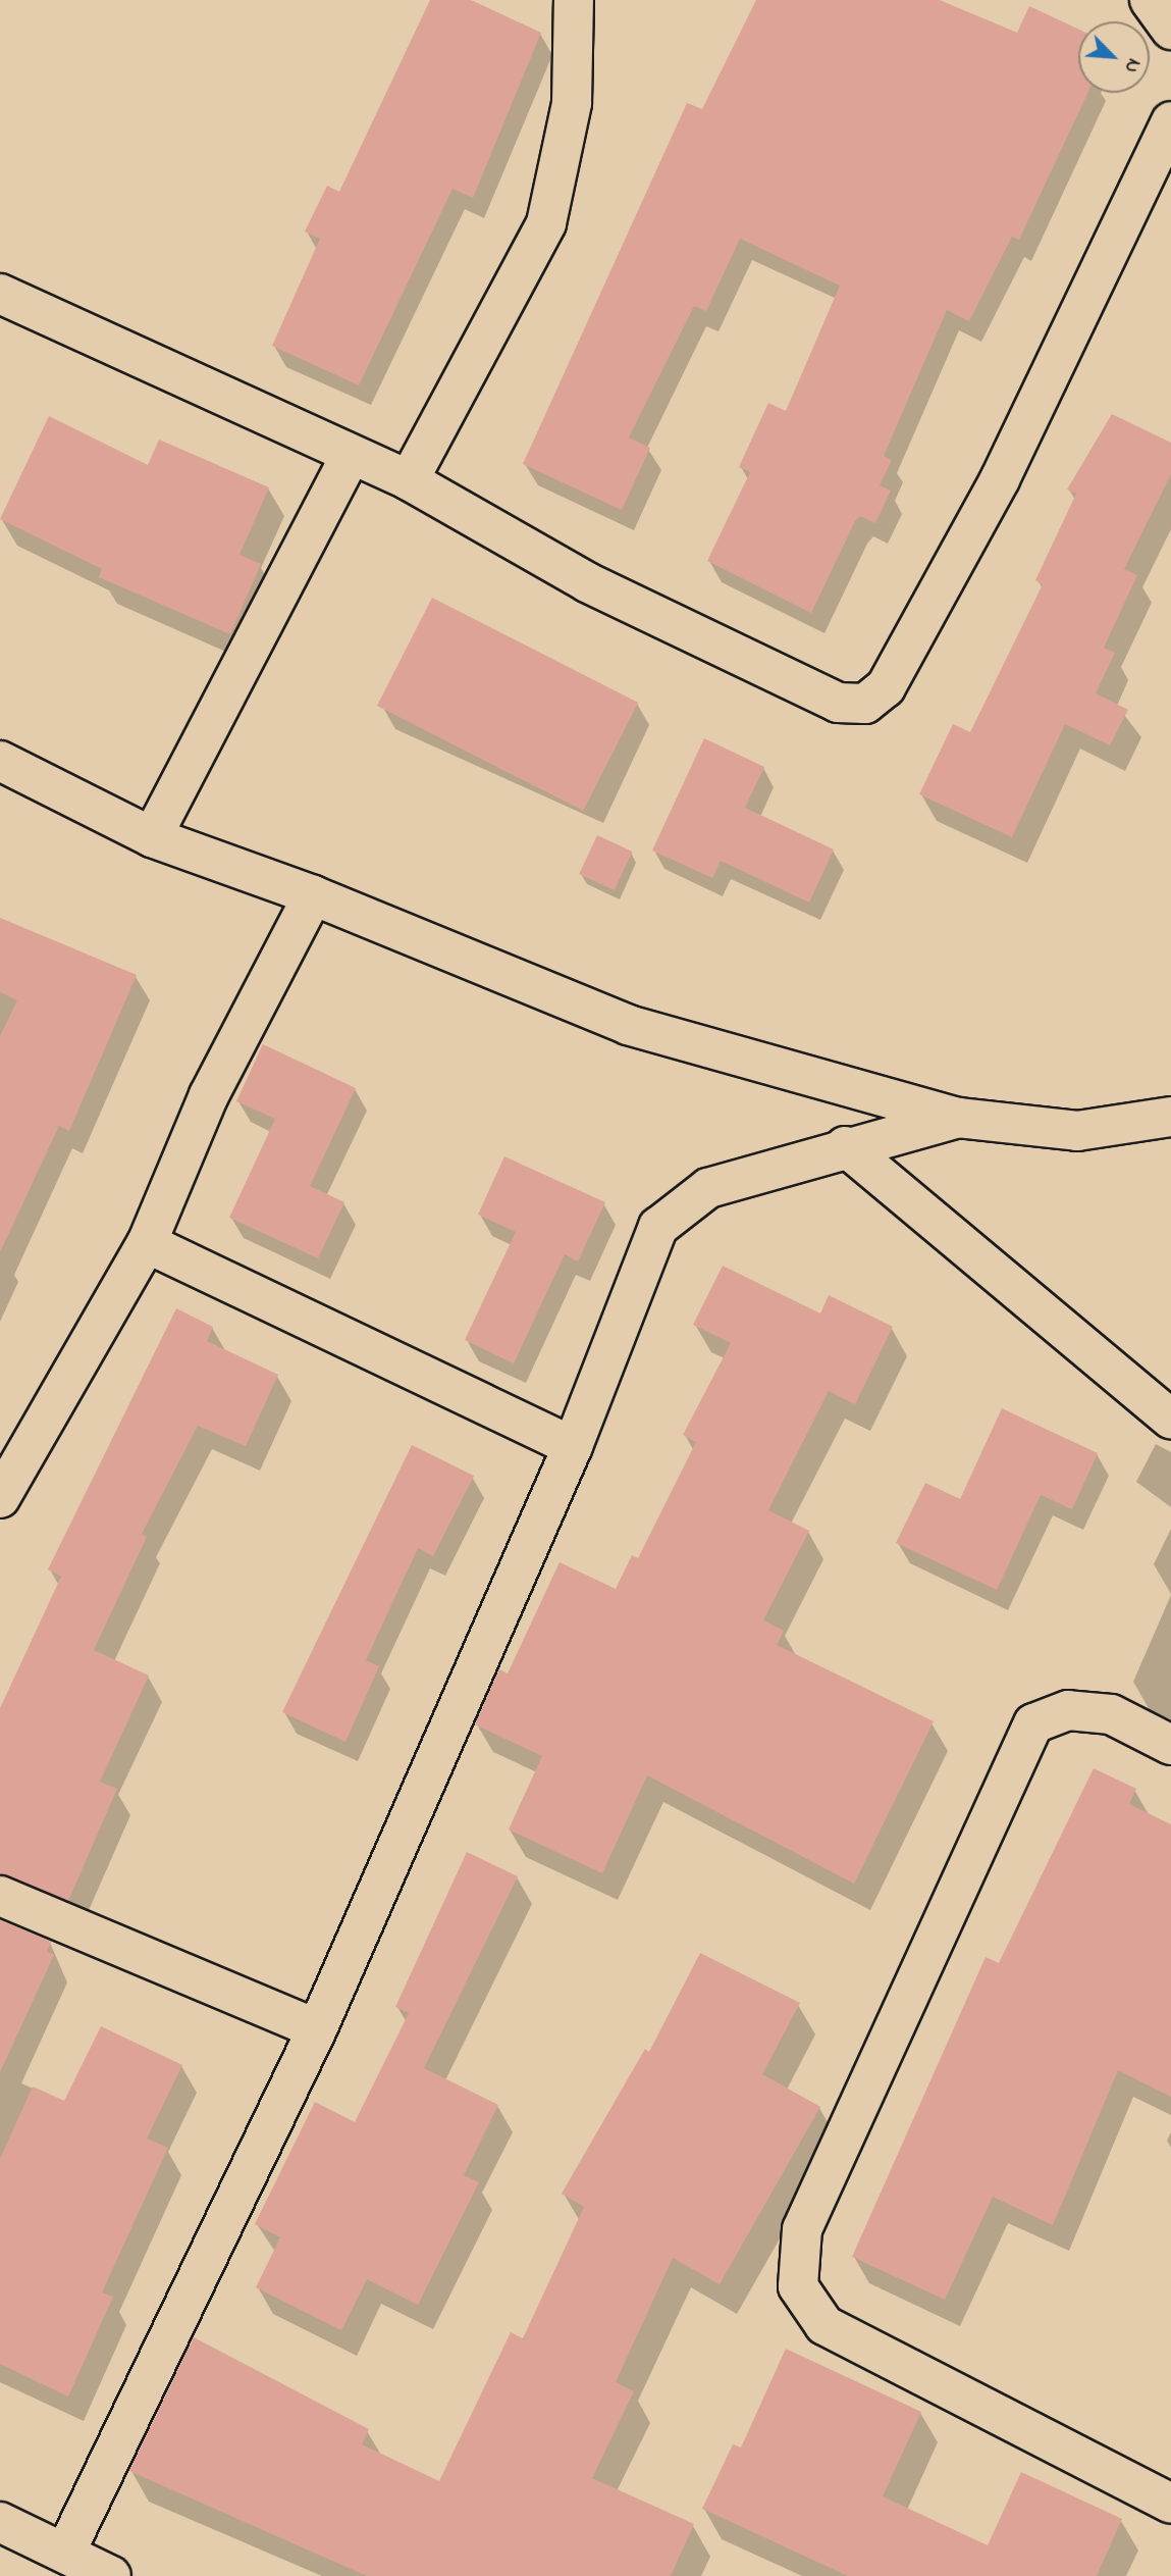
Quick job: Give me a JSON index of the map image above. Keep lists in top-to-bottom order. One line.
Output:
{"north":"bottom right"}
